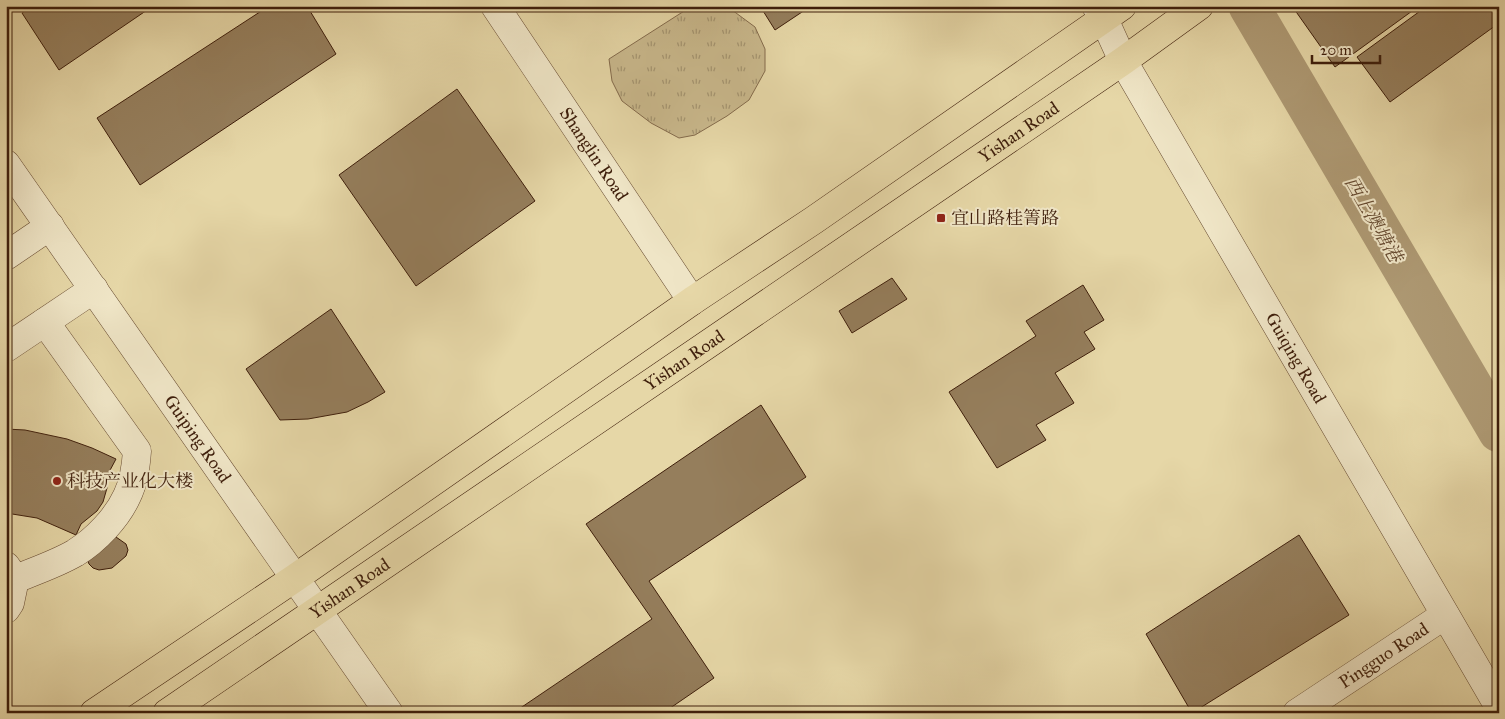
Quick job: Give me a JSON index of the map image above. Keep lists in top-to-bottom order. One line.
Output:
{"streets":{"main road":["Yishan Road"],"street":["Shanglin Road","Guiqing Road","Guiping Road","Pingguo Road"]},"crossings":[["Yishan Road","Guiqing Road"],["Yishan Road","Guiping Road"],["Guiqing Road","Pingguo Road"]],"water":["西上澳塘港"],"places":{"transit":["宜山路桂箐路"],"other":["科技产业化大楼"]},"scale_bar":"20 m"}
